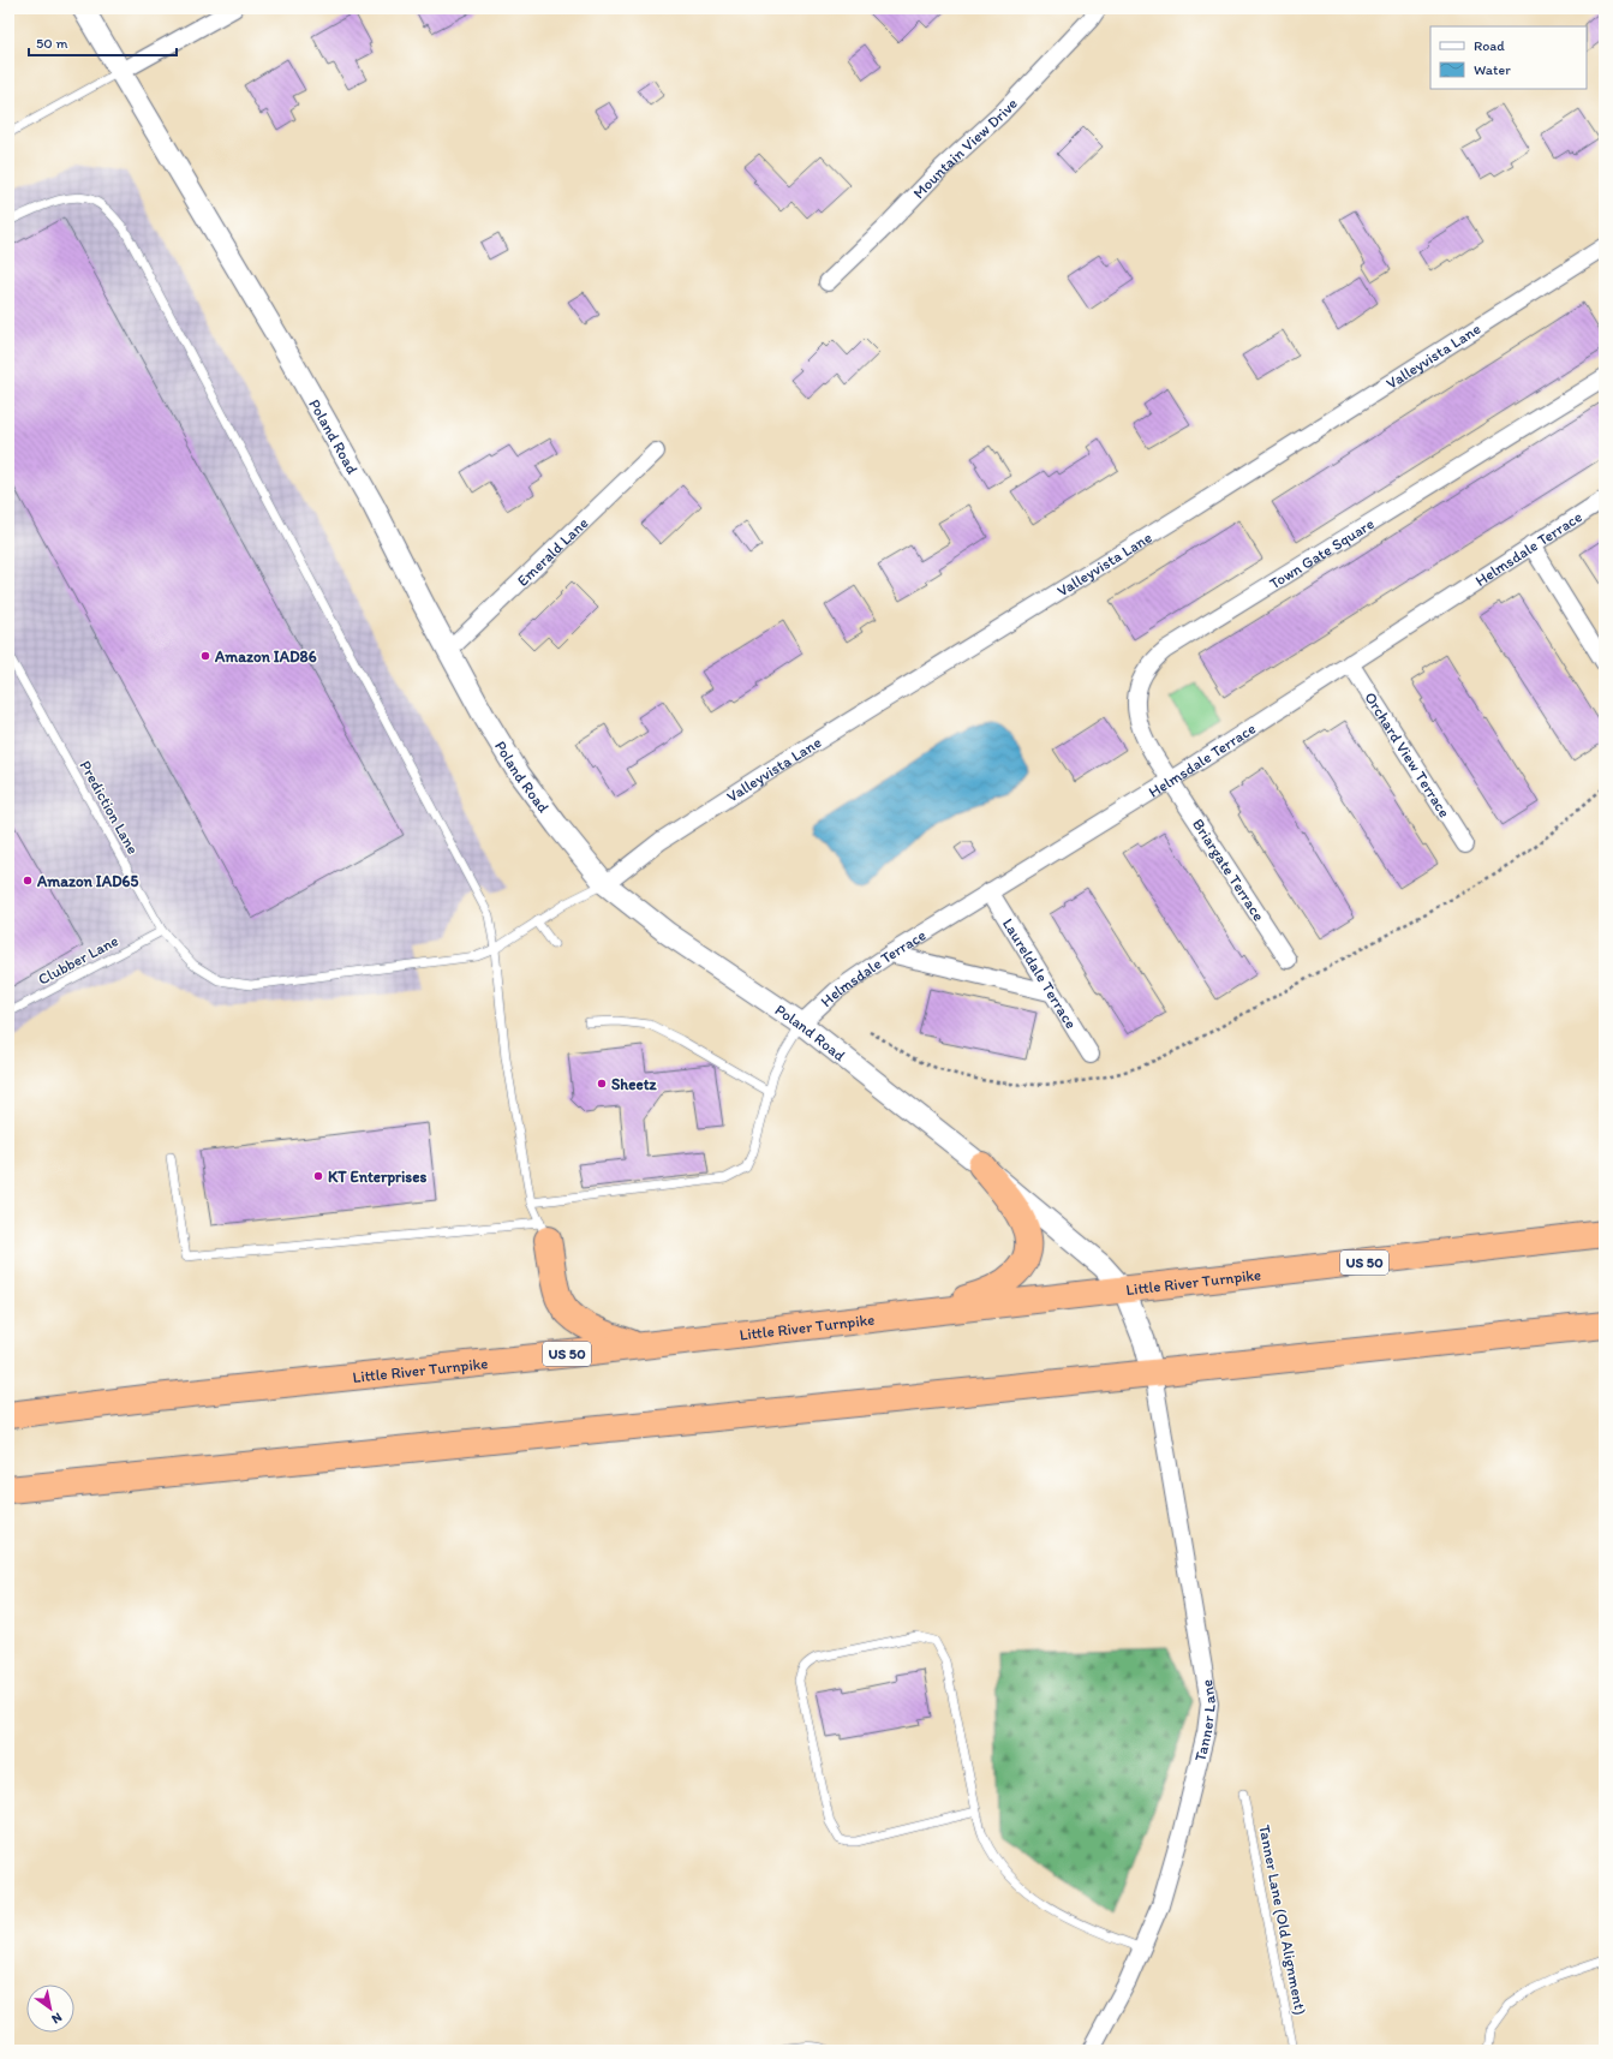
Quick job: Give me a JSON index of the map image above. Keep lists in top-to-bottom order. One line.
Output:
{"streets":{"highway":["US 50","Little River Turnpike"],"street":["Mountain View Drive","Valleyvista Lane","Poland Road","Helmsdale Terrace","Emerald Lane","Town Gate Square","Orchard View Terrace","Briargate Terrace","Laureldale Terrace","Tanner Lane"],"lane":["Prediction Lane","Clubber Lane","Tanner Lane (Old Alignment)"]},"crossings":[["Valleyvista Lane","Poland Road"],["Valleyvista Lane","Prediction Lane"],["Poland Road","Helmsdale Terrace"],["Poland Road","Emerald Lane"],["Poland Road","Prediction Lane"],["Poland Road","Little River Turnpike"],["Poland Road","Tanner Lane"],["Helmsdale Terrace","Town Gate Square"],["Helmsdale Terrace","Orchard View Terrace"],["Helmsdale Terrace","Briargate Terrace"],["Helmsdale Terrace","Laureldale Terrace"],["Town Gate Square","Briargate Terrace"],["Prediction Lane","Clubber Lane"]],"places":["Amazon IAD86","Amazon IAD65","Sheetz","KT Enterprises"],"legend":["Road","Water"],"scale_bar":"50 m","north":"bottom right"}
